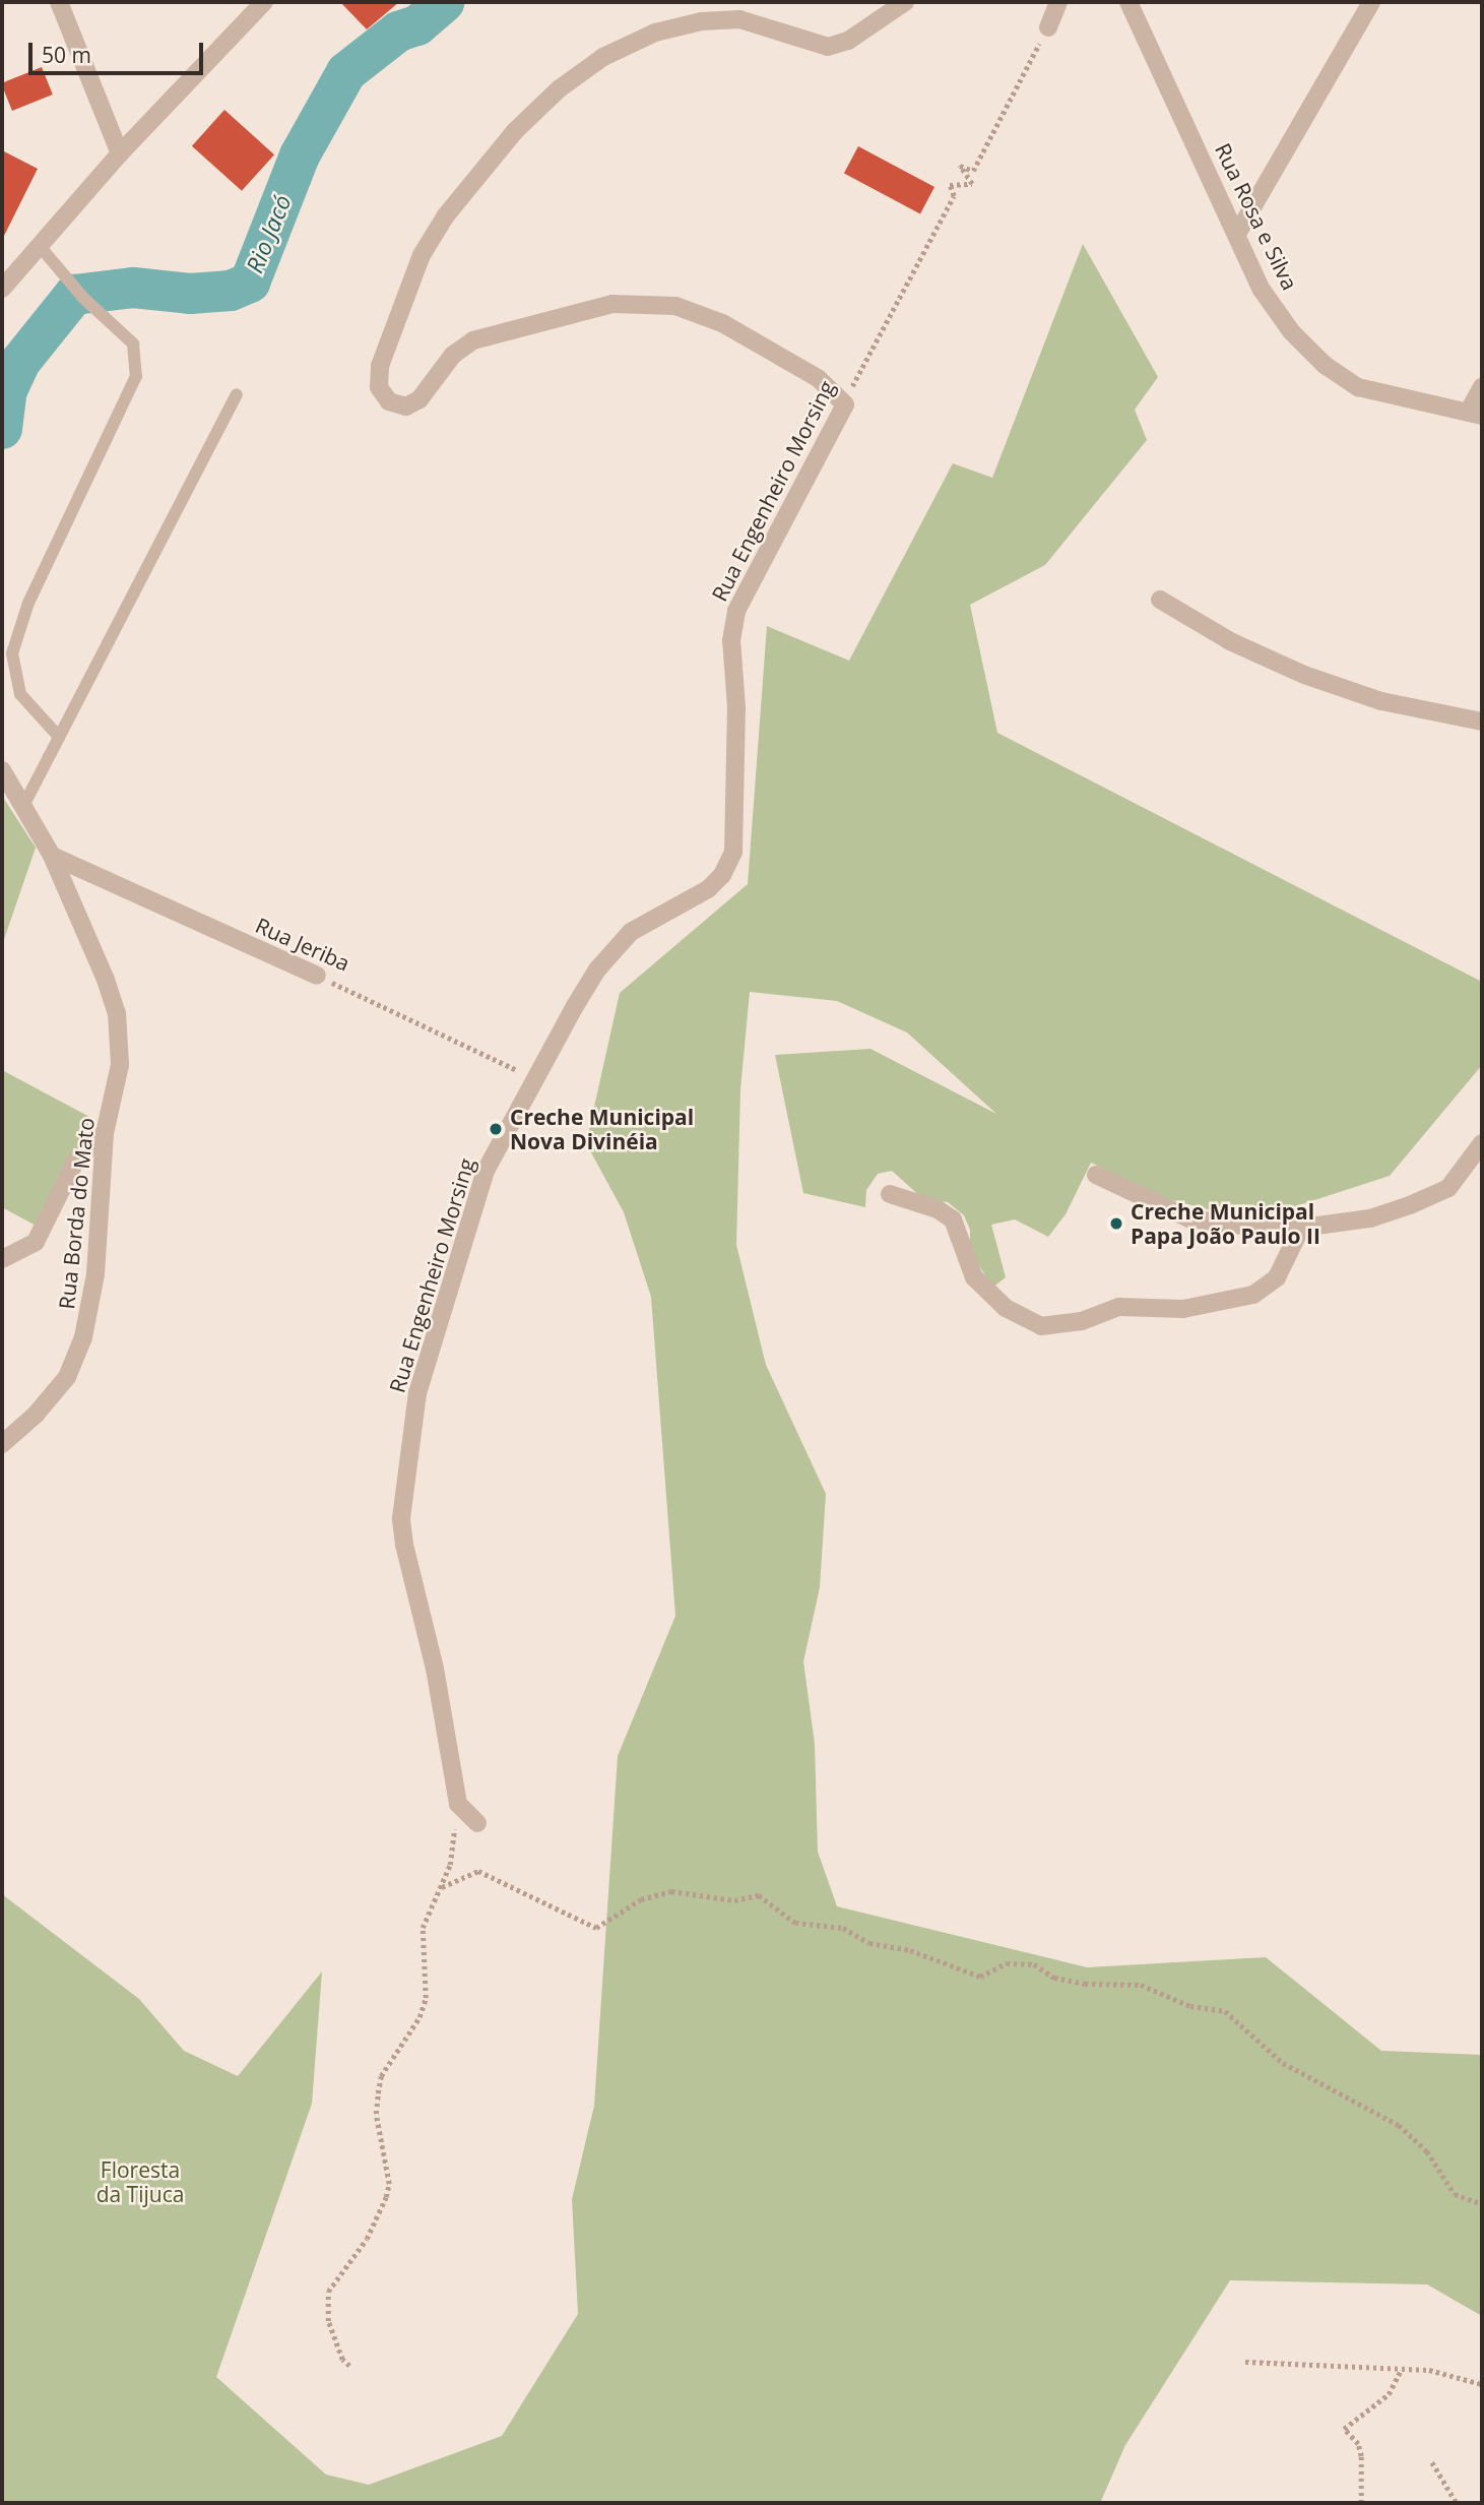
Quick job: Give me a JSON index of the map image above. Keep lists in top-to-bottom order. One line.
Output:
{"streets":{"street":["Rua Rosa e Silva","Rua Engenheiro Morsing","Rua Jeriba","Rua Borda do Mato"]},"crossings":[["Rua Engenheiro Morsing","Rua Jeriba"],["Rua Jeriba","Rua Borda do Mato"]],"water":["Rio Jacó"],"parks":["Floresta da Tijuca"],"places":["Creche Municipal Nova Divinéia","Creche Municipal Papa João Paulo II"],"scale_bar":"50 m"}
